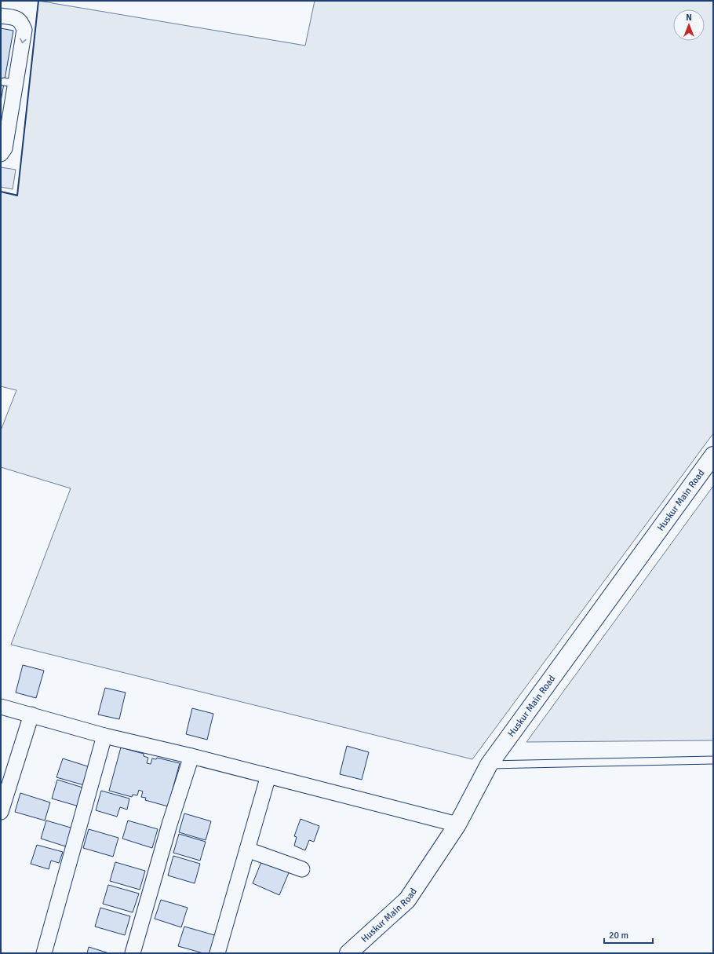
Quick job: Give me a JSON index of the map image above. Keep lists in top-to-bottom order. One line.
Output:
{"streets":{"main road":["Huskur Main Road"]},"scale_bar":"20 m","north":"top"}
